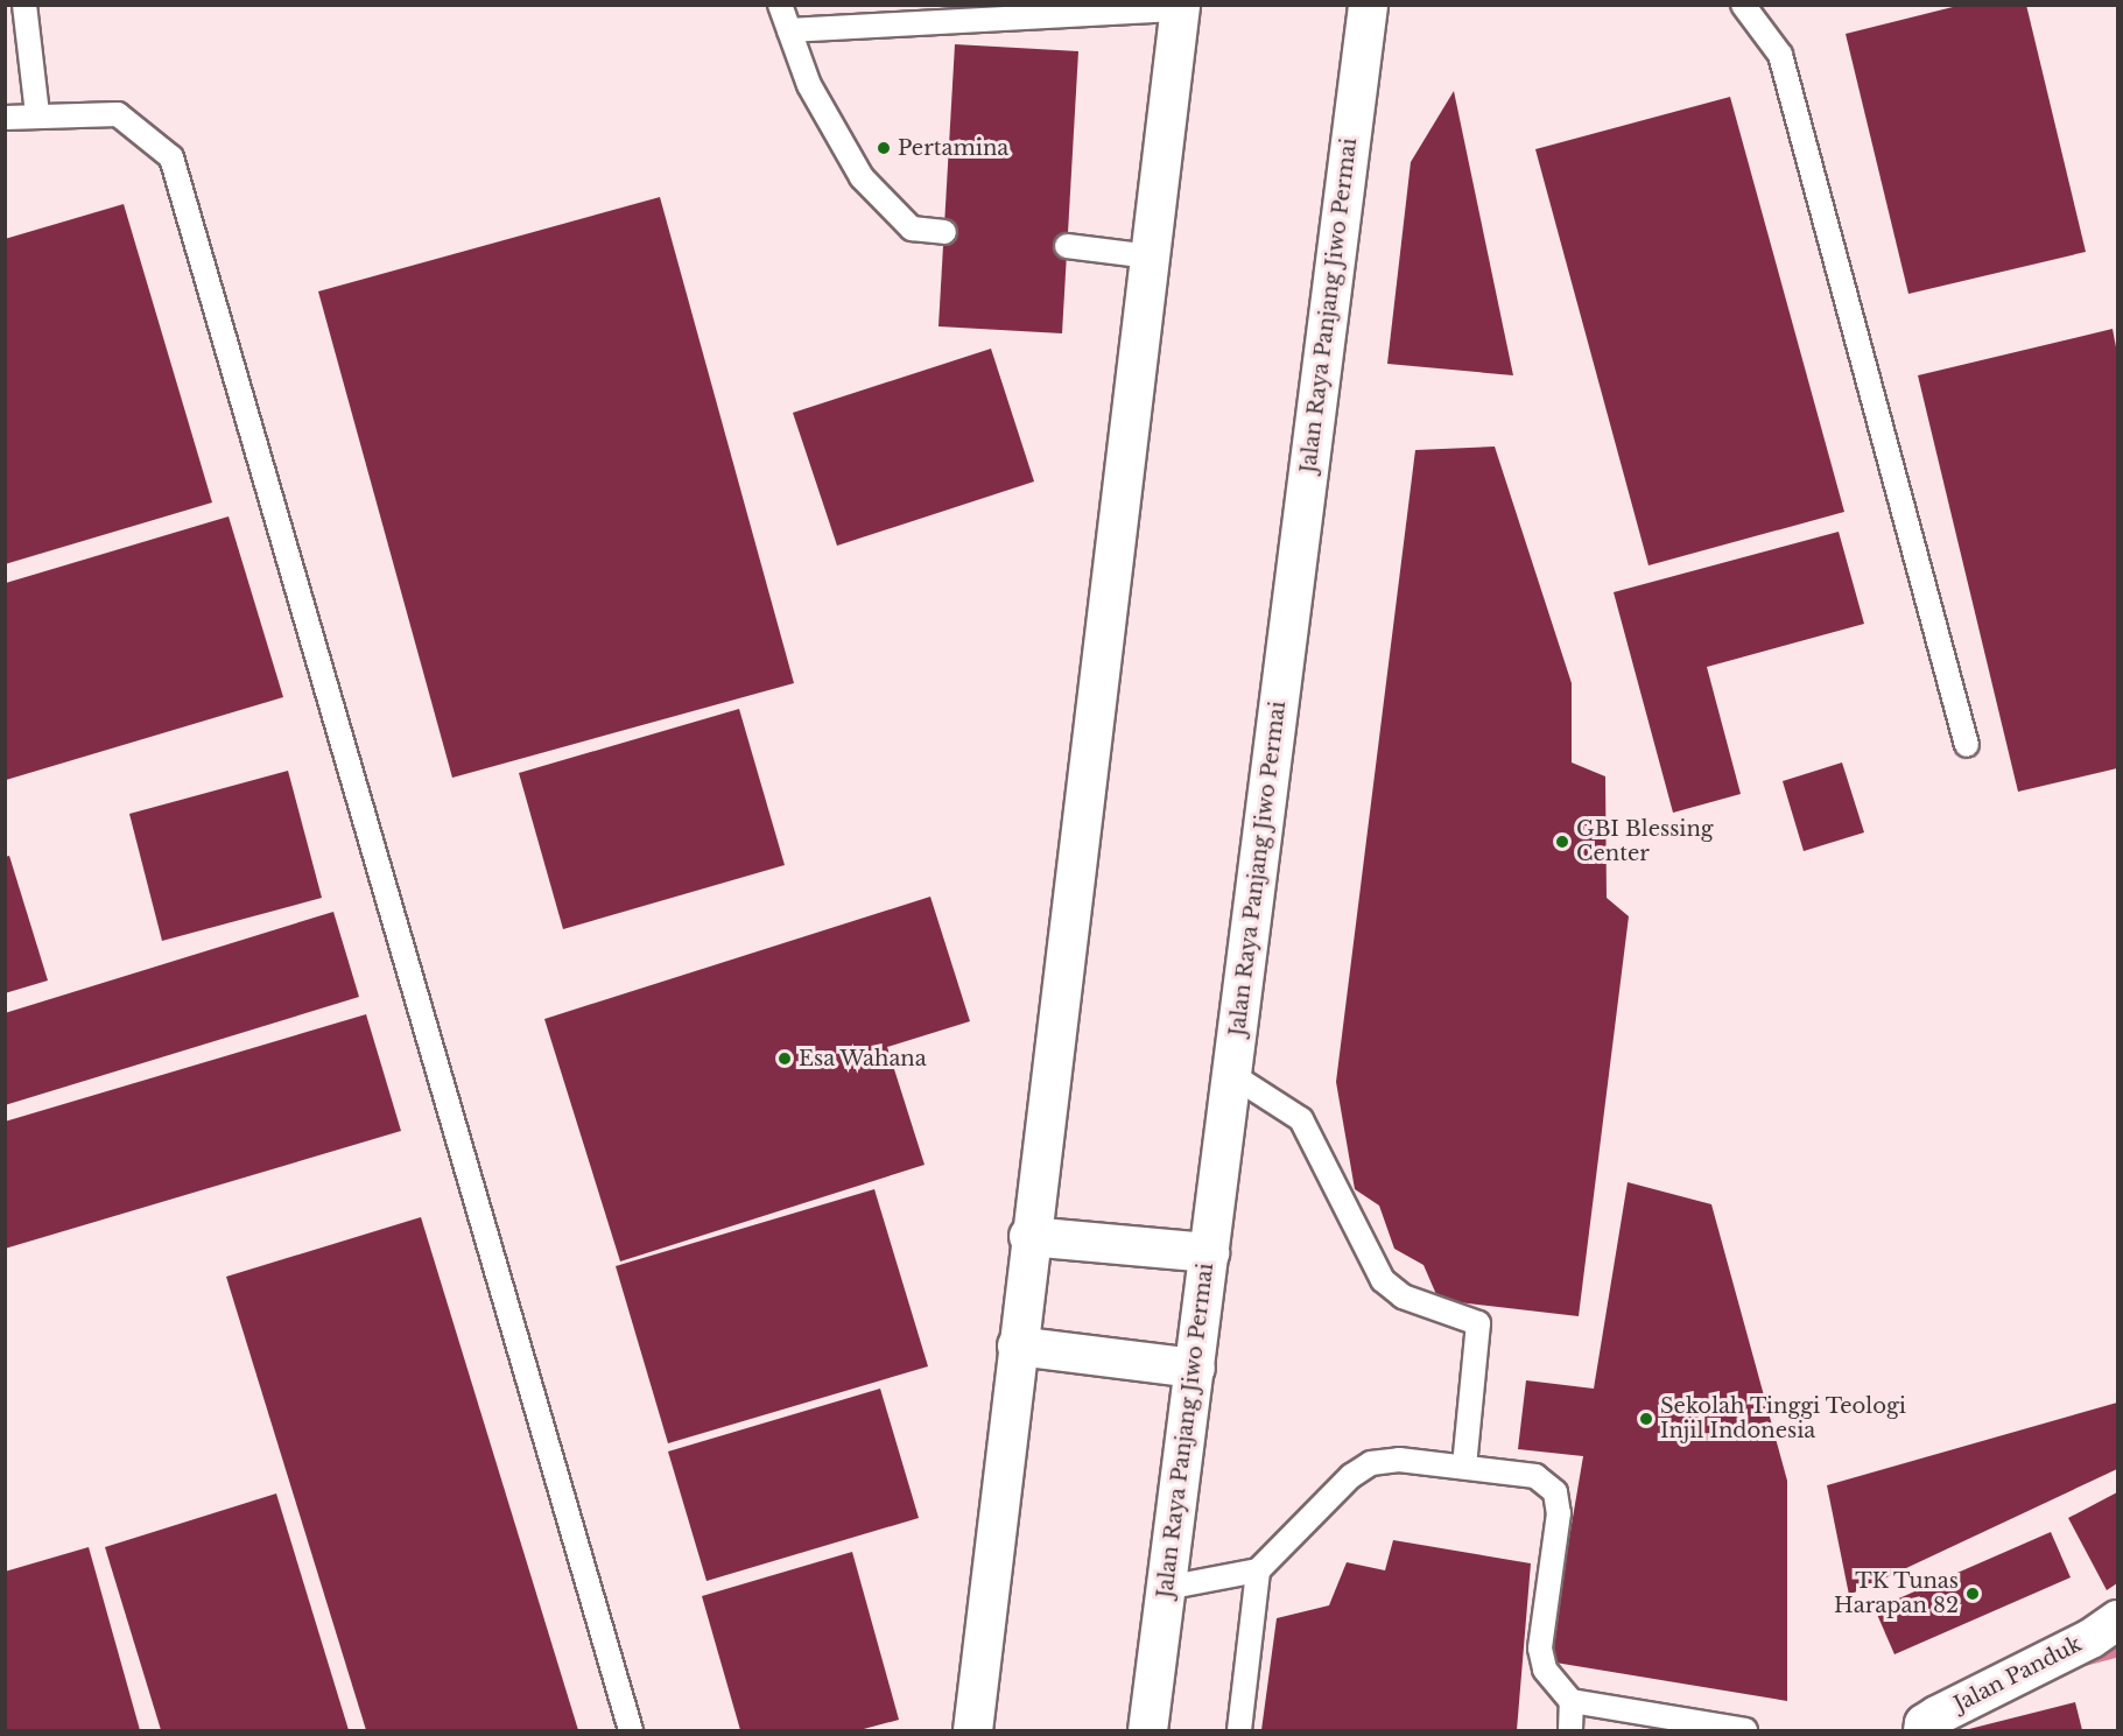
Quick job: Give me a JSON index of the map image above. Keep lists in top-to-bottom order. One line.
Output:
{"streets":{"street":["Jalan Raya Panjang Jiwo Permai","Jalan Panduk"]},"places":["Pertamina","GBI Blessing Center","Esa Wahana","Sekolah Tinggi Teologi Injil Indonesia","TK Tunas Harapan 82"]}
